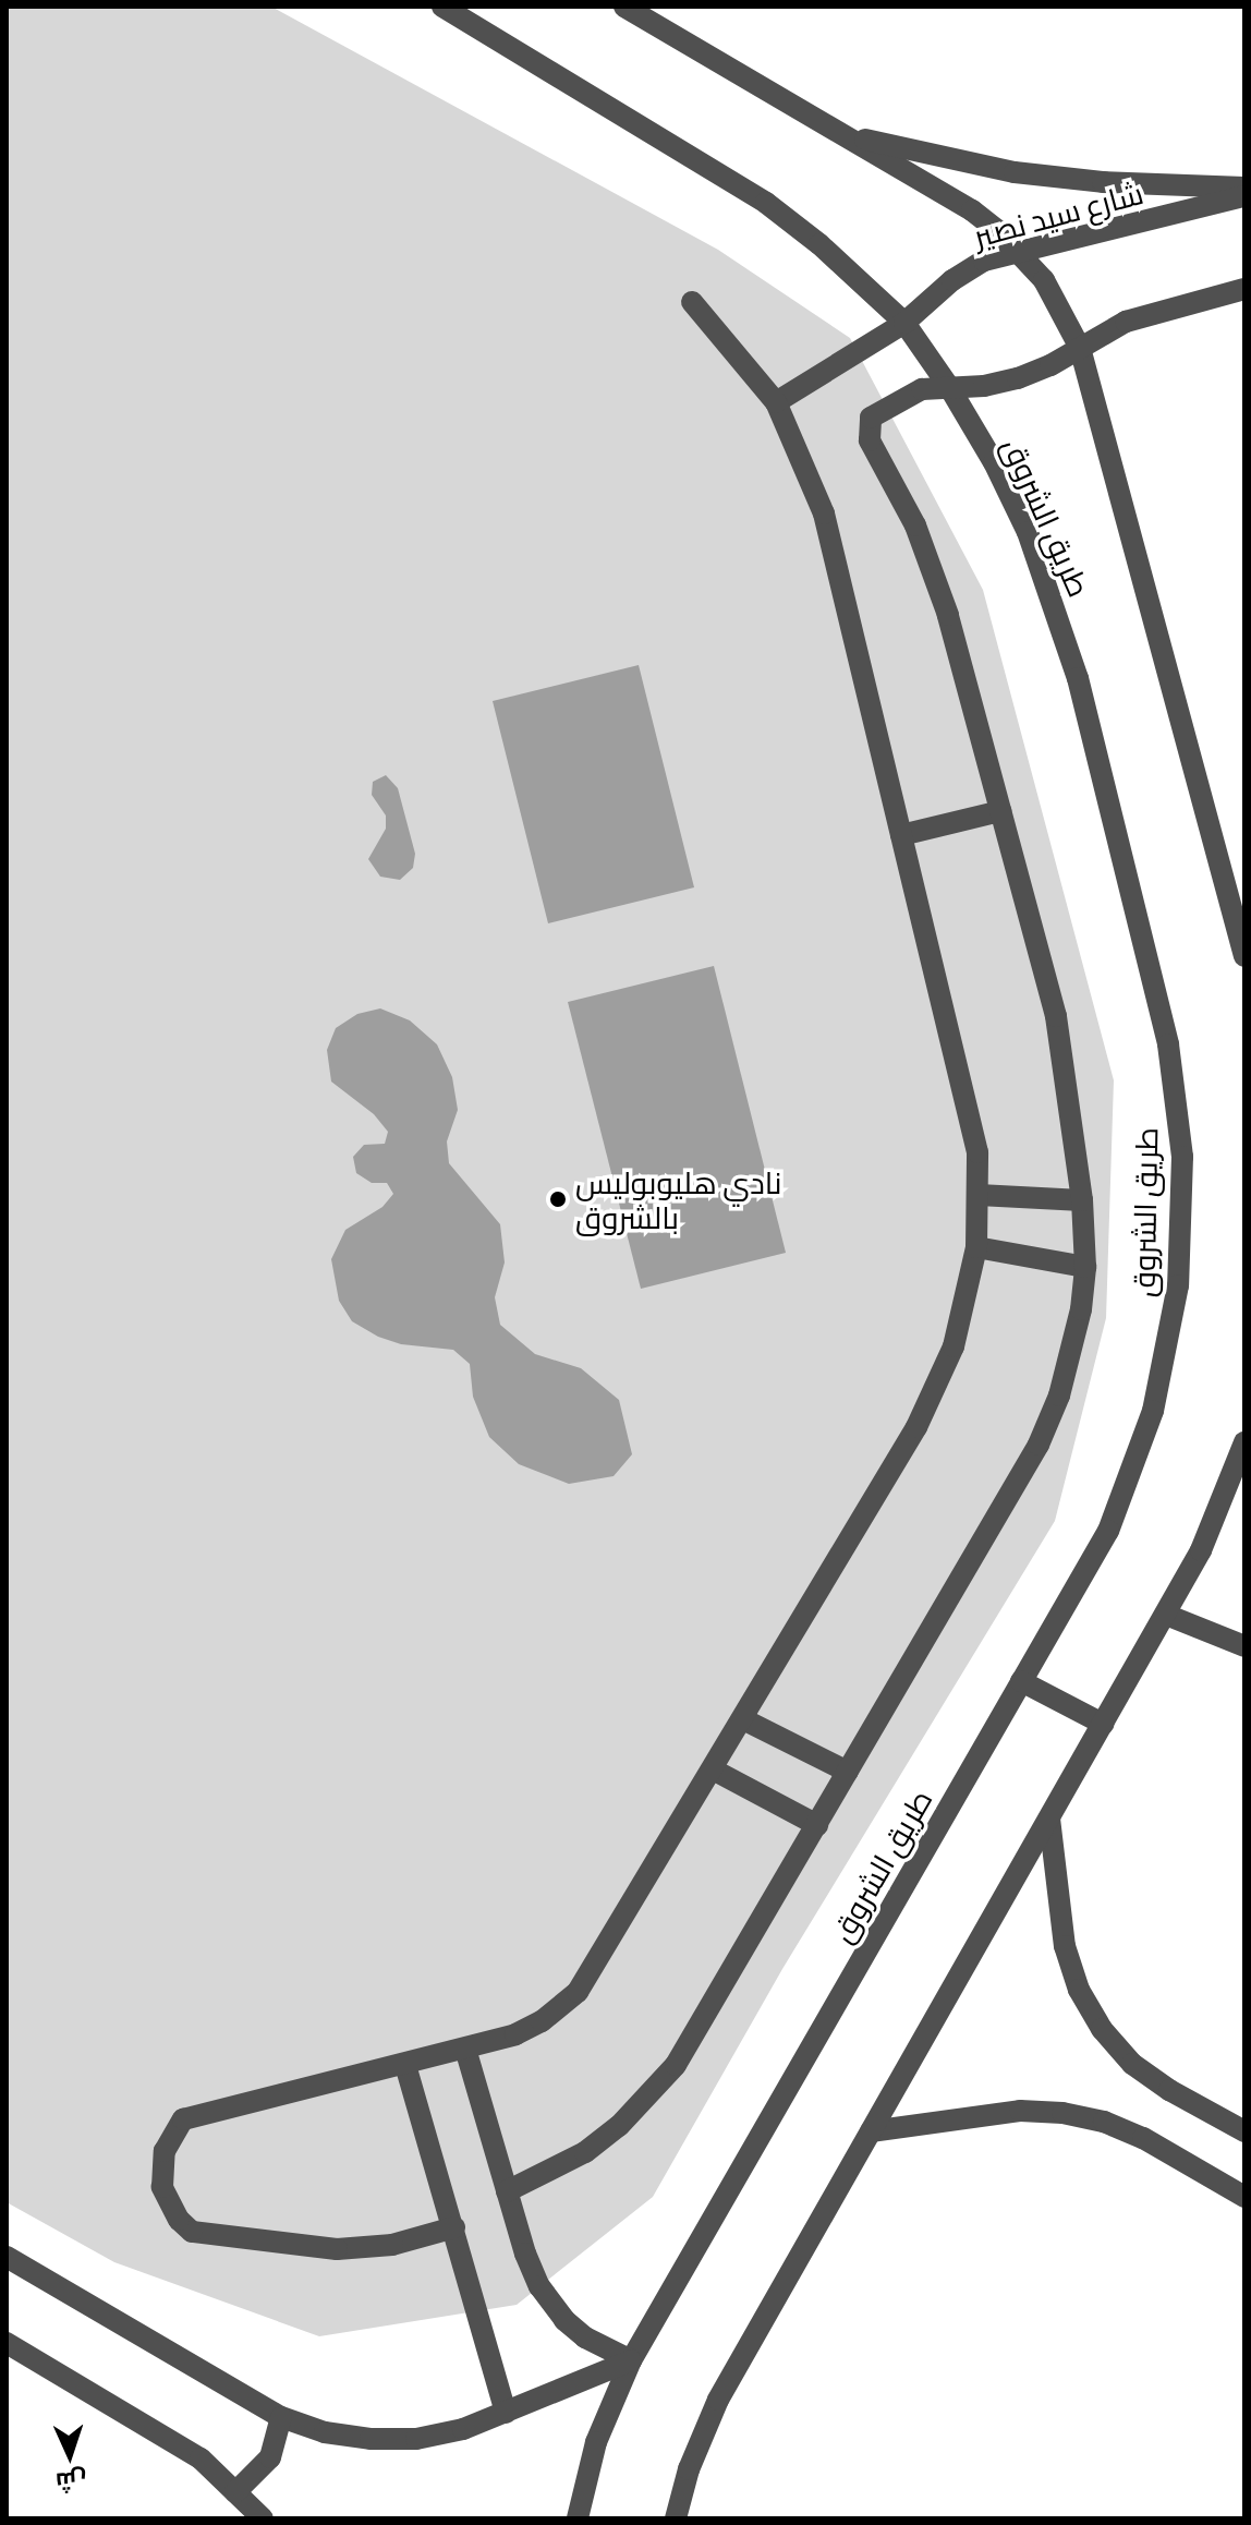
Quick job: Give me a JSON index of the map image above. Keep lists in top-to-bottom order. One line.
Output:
{"streets":{"street":["شارع سيد نصير","طريق الشروق"]},"crossings":[["شارع سيد نصير","طريق الشروق"]],"places":["نادي هليوبوليس بالشروق"],"north":"bottom"}
